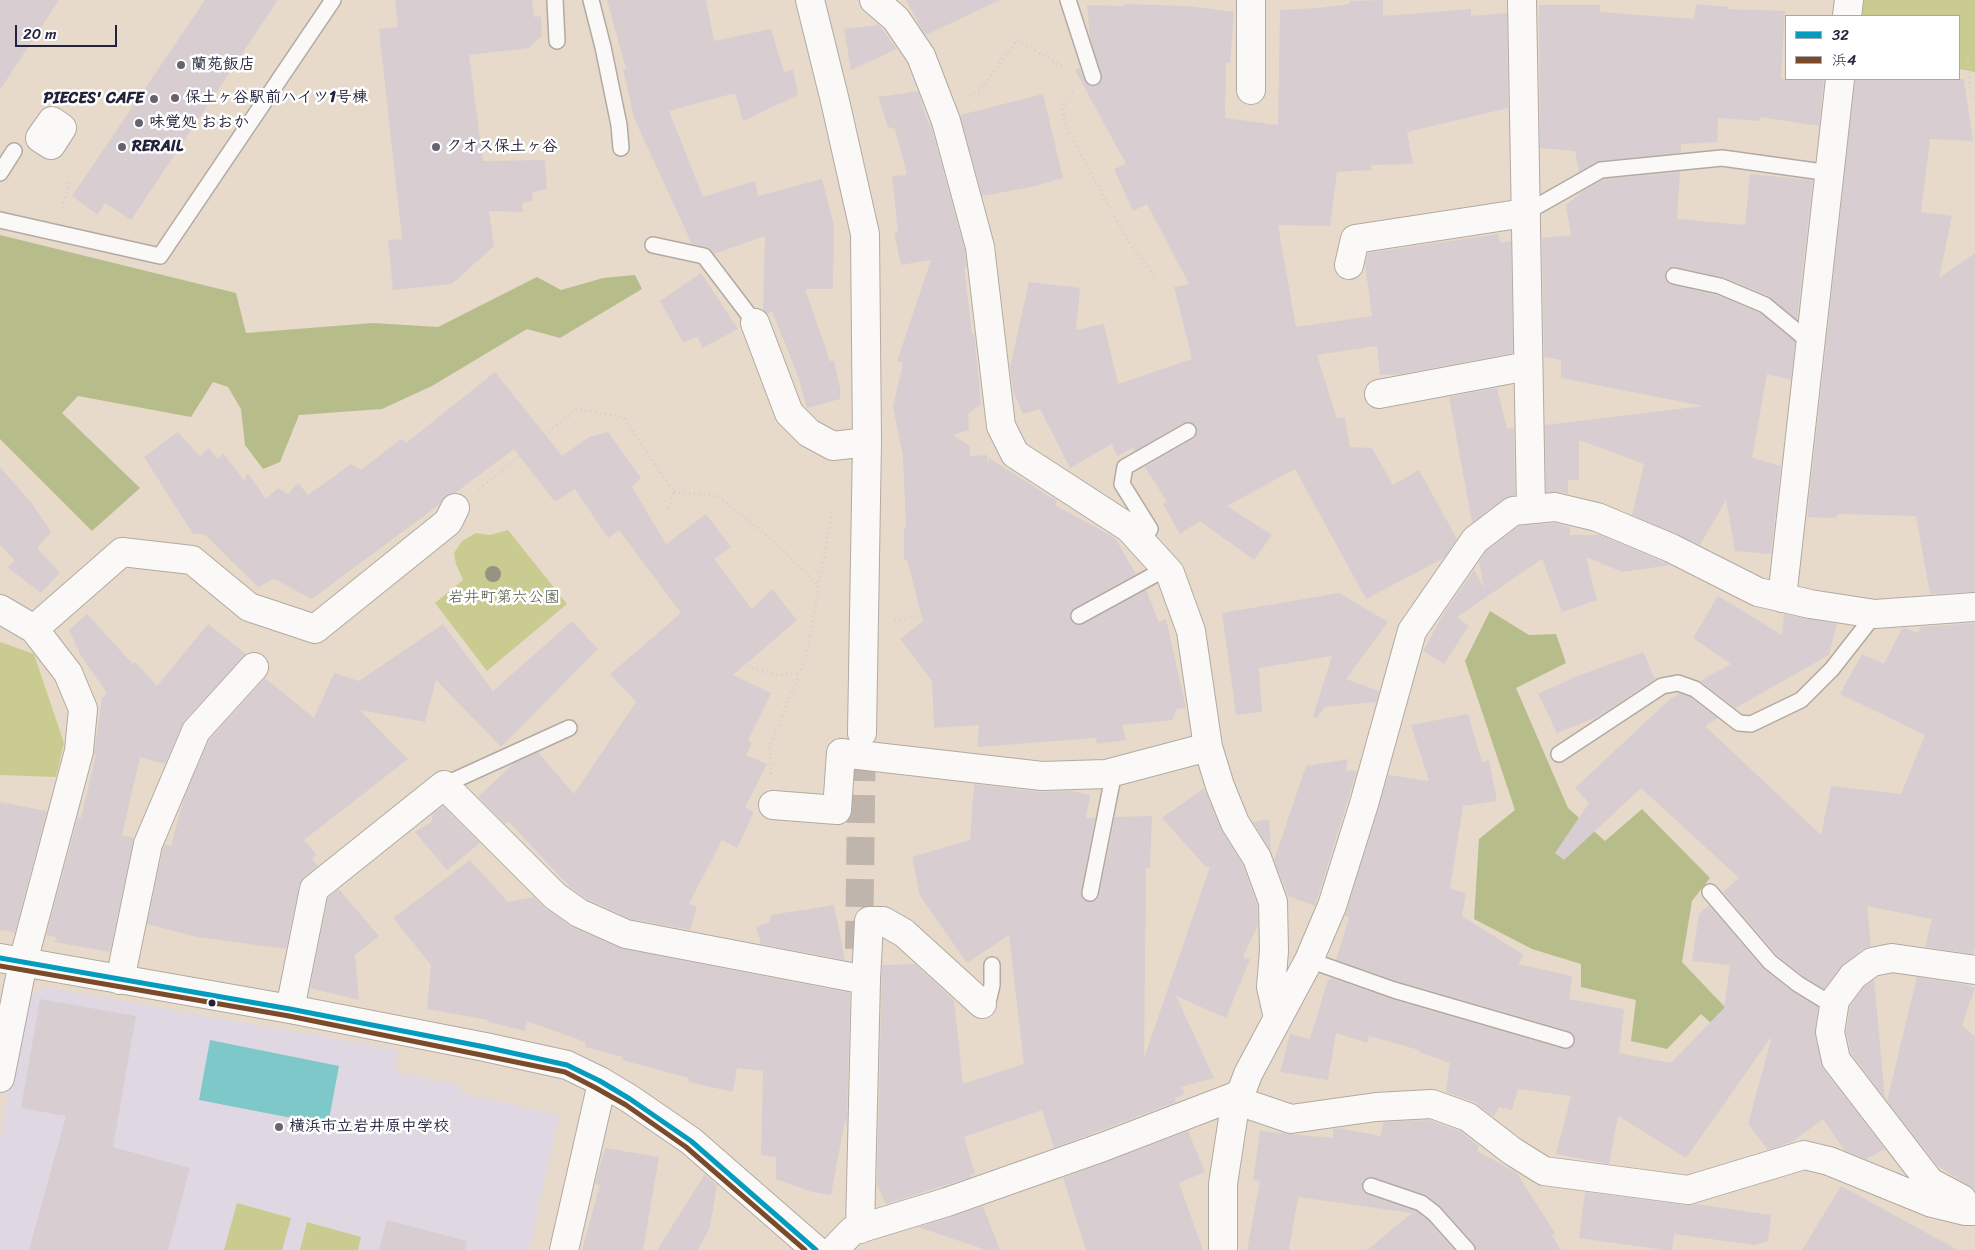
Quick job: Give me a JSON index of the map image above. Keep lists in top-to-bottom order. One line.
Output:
{"parks":["岩井町第六公園"],"places":["蘭苑飯店","保土ヶ谷駅前ハイツ1号棟","PIECES' CAFE","味覚処 おおか","RERAIL","クオス保土ヶ谷","横浜市立岩井原中学校"],"lines":["transit line 32","transit line 浜4"],"legend":["32","浜4"],"scale_bar":"20 m"}
